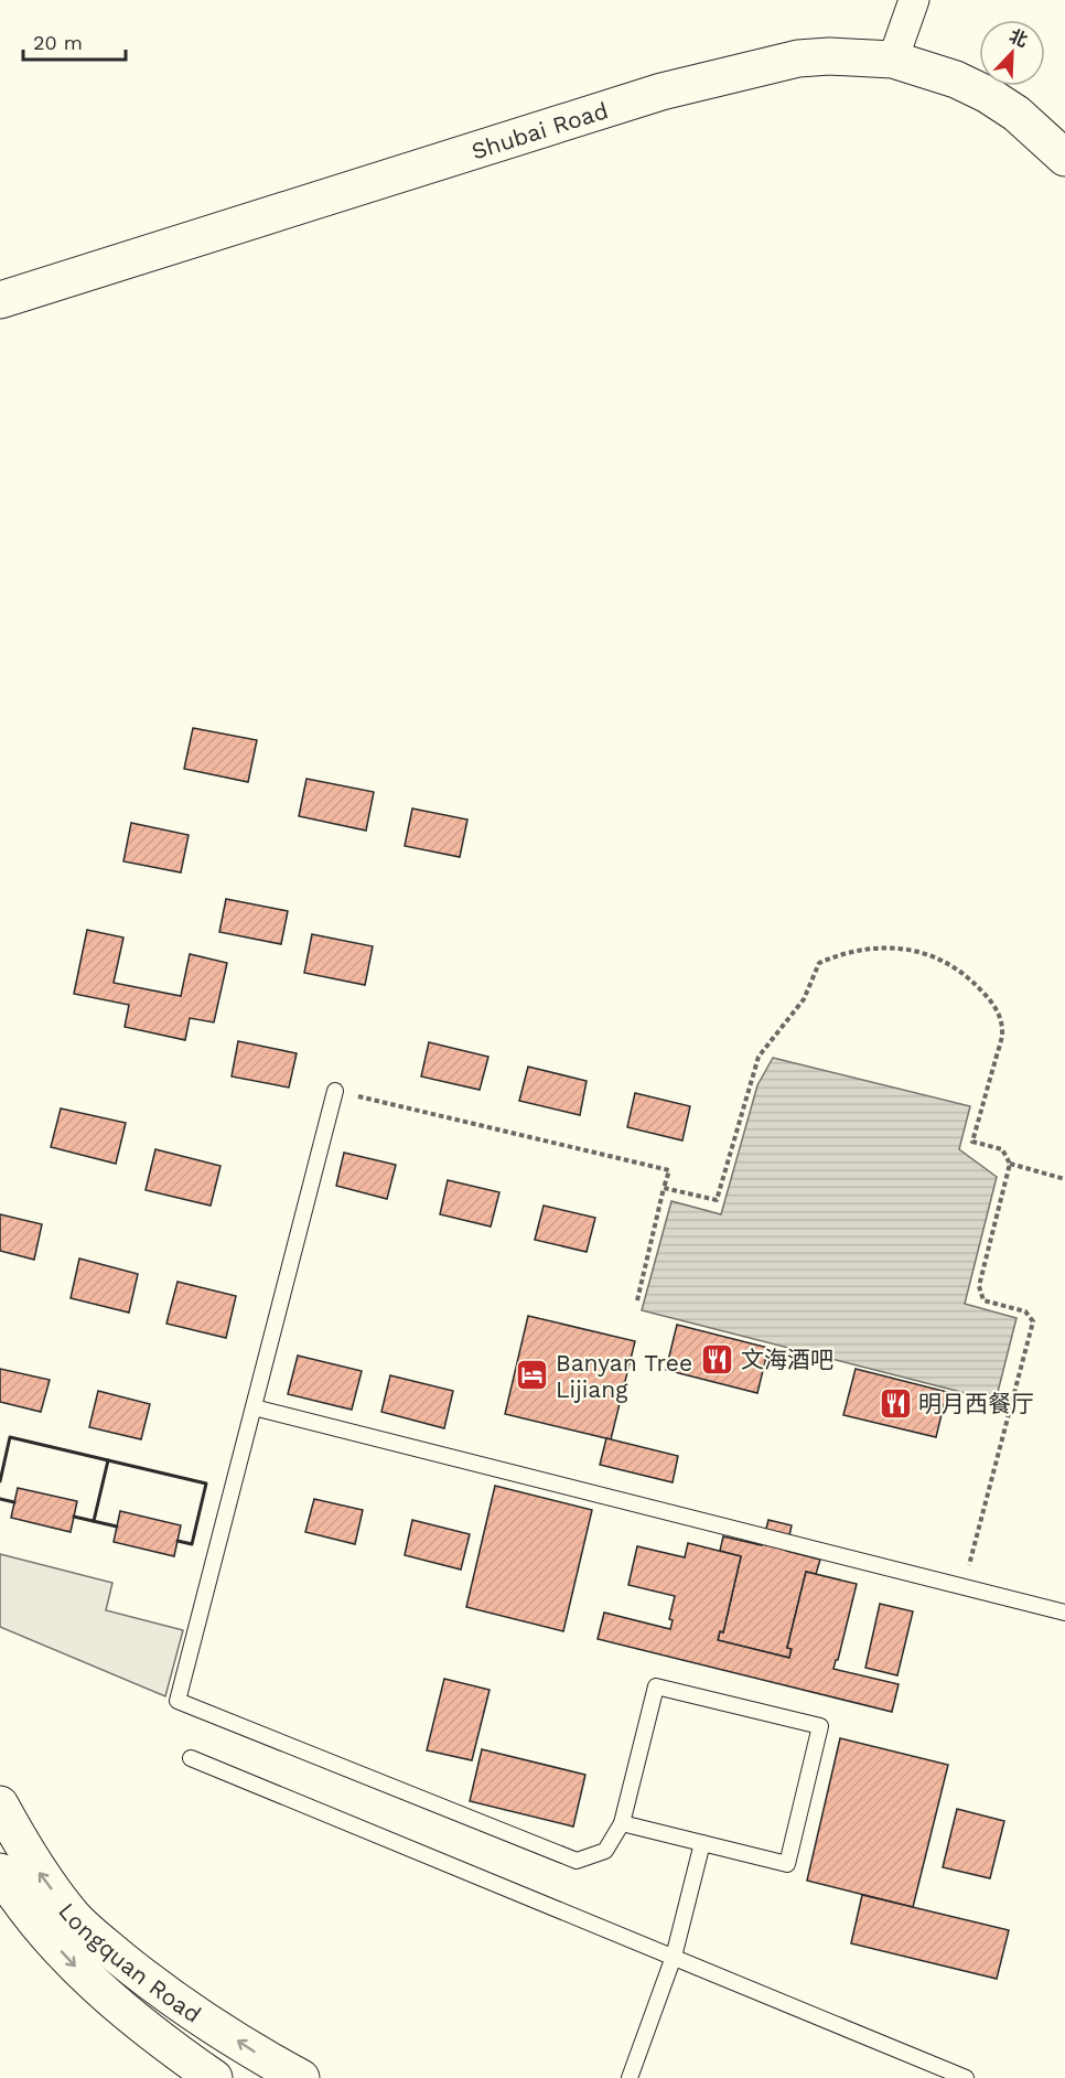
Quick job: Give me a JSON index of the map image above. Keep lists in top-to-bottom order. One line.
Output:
{"streets":{"main road":["Shubai Road","Longquan Road"]},"places":{"restaurant":["文海酒吧","明月西餐厅"],"hotel":["Banyan Tree Lijiang"]},"scale_bar":"20 m","north":"top right"}
